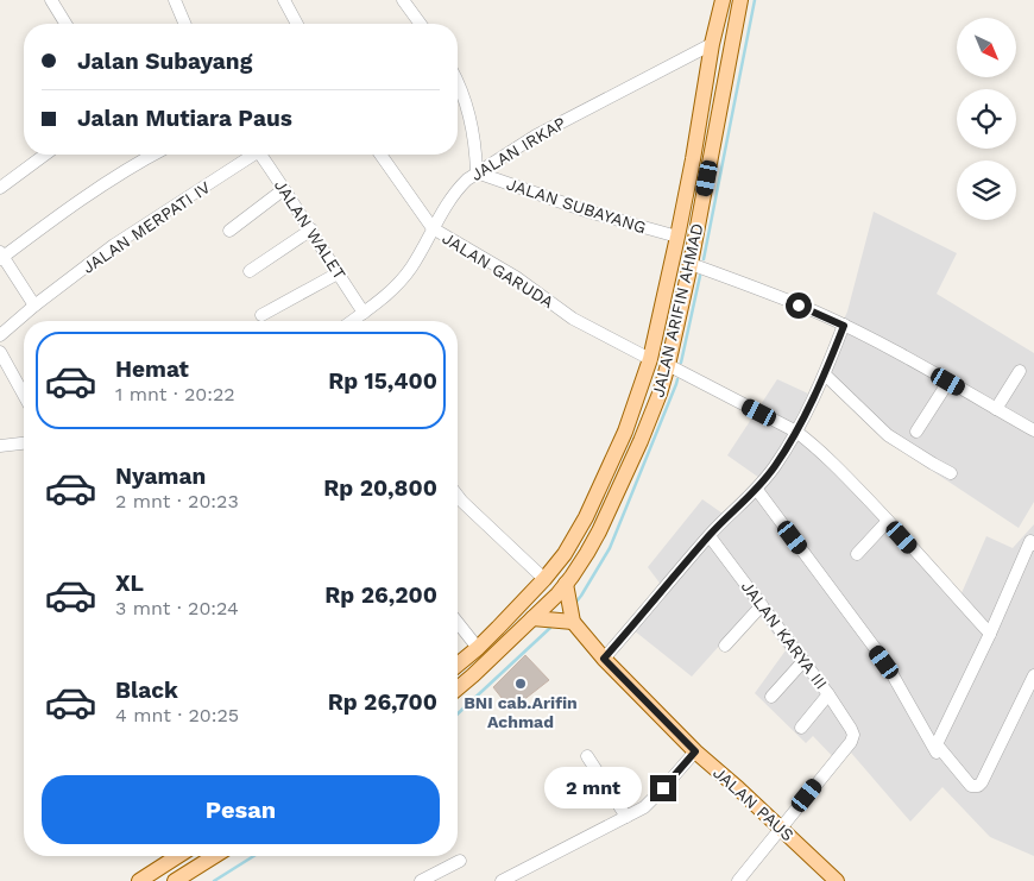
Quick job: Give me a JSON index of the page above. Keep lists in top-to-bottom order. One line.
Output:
{"streets":{"main road":["JALAN ARIFIN AHMAD","JALAN PAUS"],"street":["JALAN IRKAP","JALAN SUBAYANG","JALAN MERPATI IV","JALAN WALET","JALAN GARUDA","JALAN KARYA III"]},"crossings":[["JALAN IRKAP","JALAN SUBAYANG"],["JALAN IRKAP","JALAN WALET"],["JALAN IRKAP","JALAN GARUDA"],["JALAN IRKAP","JALAN ARIFIN AHMAD"],["JALAN SUBAYANG","JALAN ARIFIN AHMAD"],["JALAN GARUDA","JALAN ARIFIN AHMAD"],["JALAN ARIFIN AHMAD","JALAN PAUS"],["JALAN KARYA III","JALAN PAUS"]],"places":["BNI cab.Arifin Achmad"],"north":"bottom right","page":{"banner":["Jalan Subayang","Jalan Mutiara Paus"],"list":[{"name":"Hemat","note":"1 mnt · 20:22","value":"Rp 15,400"},{"name":"Nyaman","note":"2 mnt · 20:23","value":"Rp 20,800"},{"name":"XL","note":"3 mnt · 20:24","value":"Rp 26,200"},{"name":"Black","note":"4 mnt · 20:25","value":"Rp 26,700"}],"buttons":"Pesan","bubble":"2 mnt"}}
